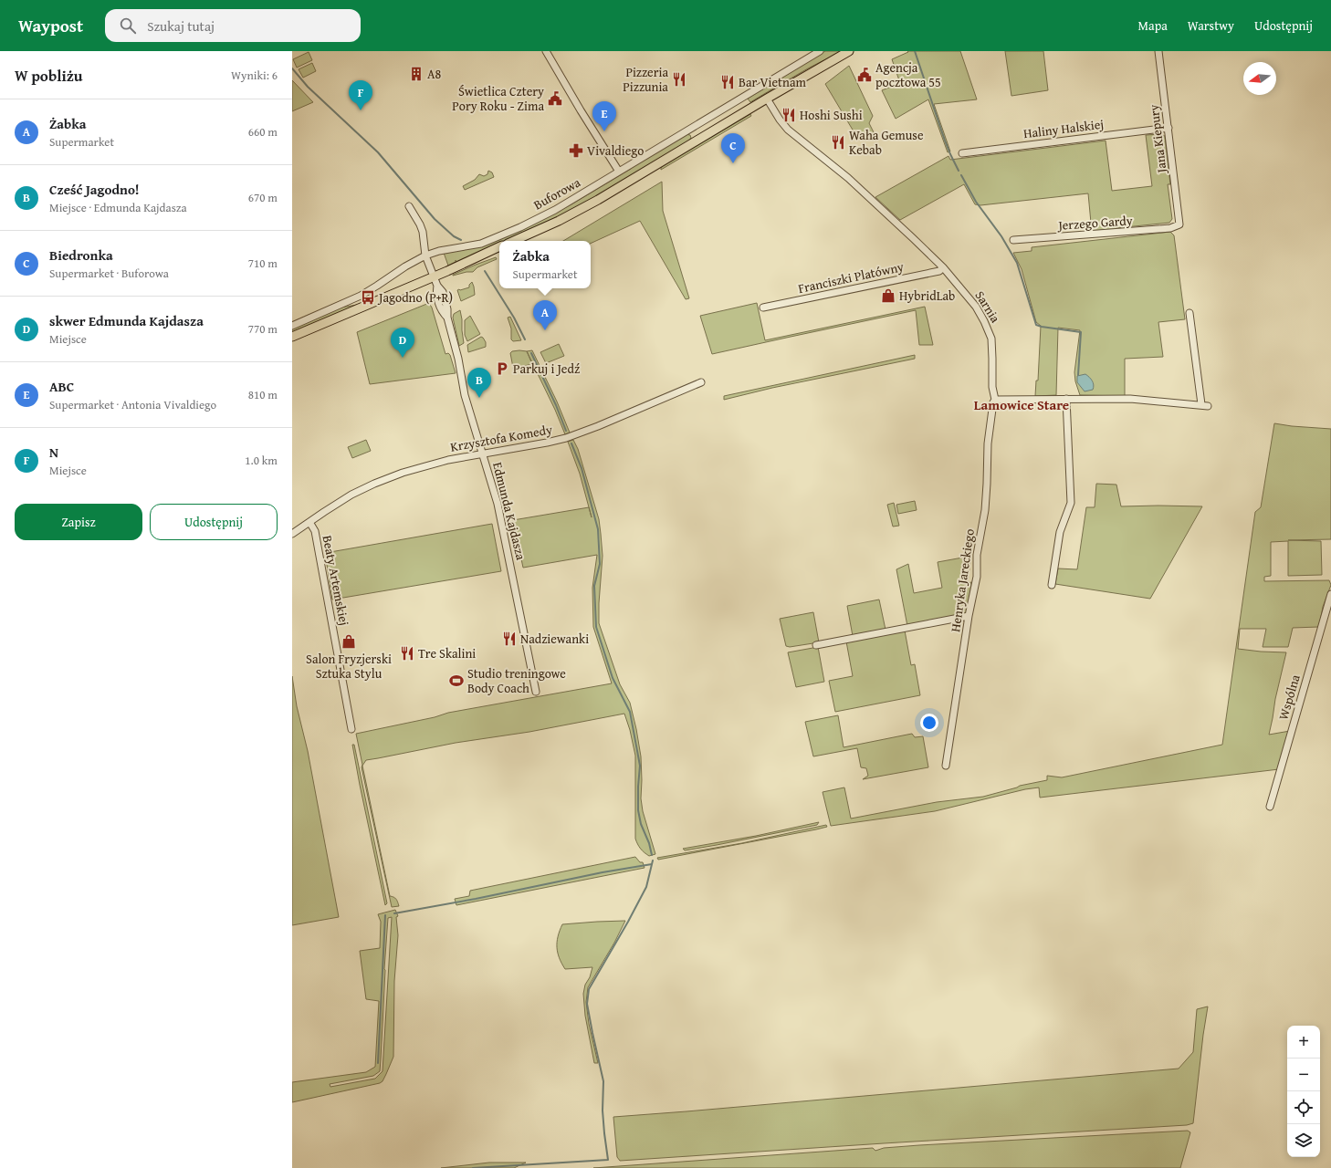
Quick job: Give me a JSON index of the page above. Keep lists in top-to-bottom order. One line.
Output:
{"streets":{"main road":["Buforowa"],"street":["Haliny Halskiej","Jana Kiepury","Jerzego Gardy","Franciszki Platówny","Sarnia","Krzysztofa Komedy","Edmunda Kajdasza","Beaty Artemskiej","Henryka Jareckiego","Wspólna"]},"crossings":[["Haliny Halskiej","Jana Kiepury"],["Jana Kiepury","Jerzego Gardy"],["Buforowa","Sarnia"],["Buforowa","Edmunda Kajdasza"],["Franciszki Platówny","Sarnia"],["Sarnia","Henryka Jareckiego"],["Krzysztofa Komedy","Edmunda Kajdasza"],["Krzysztofa Komedy","Beaty Artemskiej"]],"districts":["Lamowice Stare"],"places":{"building":["A8"],"public building":["Agencja pocztowa 55","Świetlica Cztery Pory Roku - Zima"],"restaurant":["Pizzeria Pizzunia","Bar Vietnam","Hoshi Sushi","Waha Gemuse Kebab","Nadziewanki","Tre Skalini"],"pharmacy":["Vivaldiego"],"shop":["HybridLab","Salon Fryzjerski Sztuka Stylu"],"bus stop":["Jagodno (P+R)"],"parking":["Parkuj i Jedź"],"sports":["Studio treningowe Body Coach"]},"north":"left","page":{"header":"Waypost","search":"Szukaj tutaj","nav":["Mapa","Warstwy","Udostępnij"],"heading":["W pobliżu","Wyniki: 6"],"pins":["F","E","C","A","D","B"],"list":[{"mark":"A","name":"Żabka","note":"Supermarket","value":"660 m"},{"mark":"B","name":"Cześć Jagodno!","note":"Miejsce · Edmunda Kajdasza","value":"670 m"},{"mark":"C","name":"Biedronka","note":"Supermarket · Buforowa","value":"710 m"},{"mark":"D","name":"skwer Edmunda Kajdasza","note":"Miejsce","value":"770 m"},{"mark":"E","name":"ABC","note":"Supermarket · Antonia Vivaldiego","value":"810 m"},{"mark":"F","name":"N","note":"Miejsce","value":"1.0 km"}],"popup":["Żabka","Supermarket"],"buttons":["Zapisz","Udostępnij"],"map_buttons":["+","−"]}}
